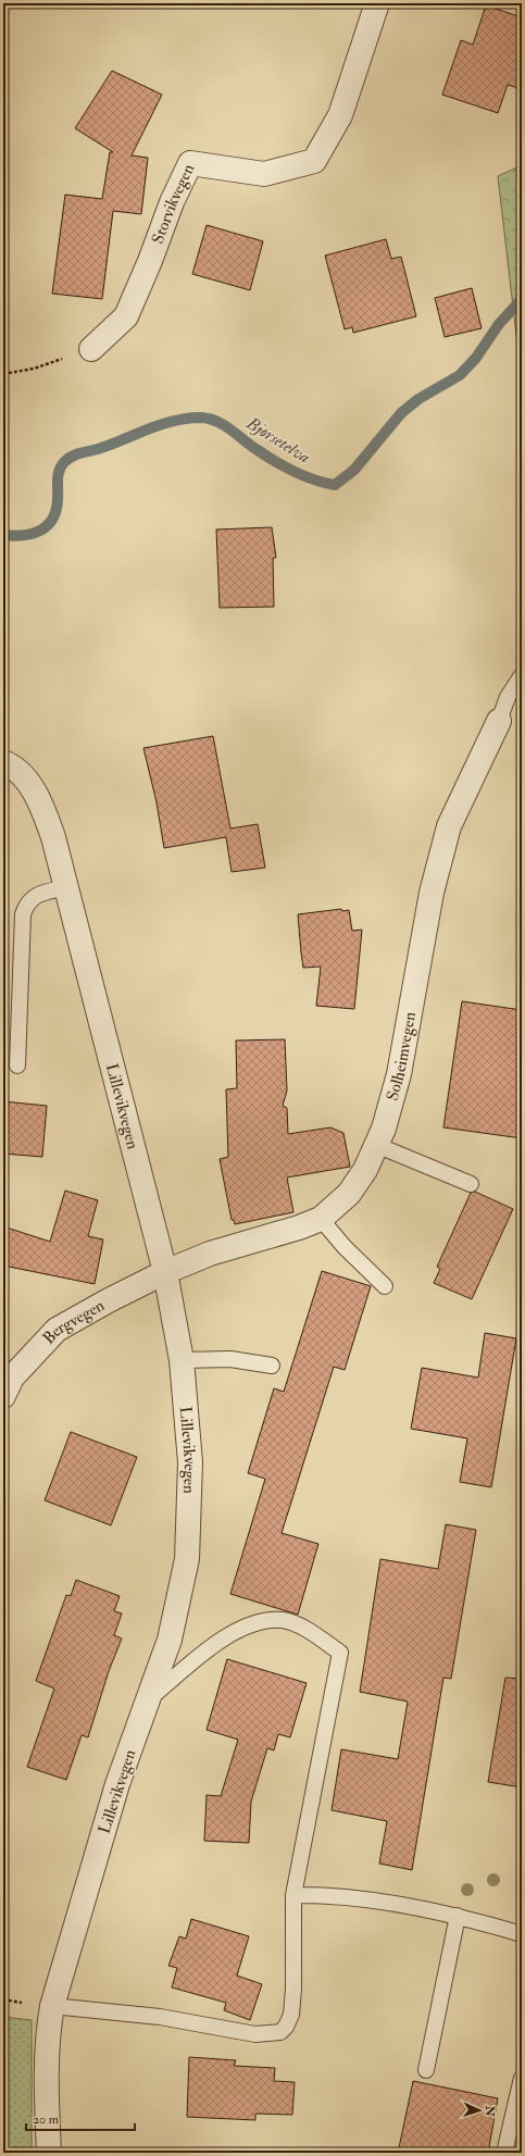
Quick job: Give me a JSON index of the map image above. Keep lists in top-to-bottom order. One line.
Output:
{"streets":{"street":["Storvikvegen","Solheimvegen","Lillevikvegen","Bergvegen"]},"crossings":[["Solheimvegen","Lillevikvegen"],["Solheimvegen","Bergvegen"],["Lillevikvegen","Bergvegen"]],"water":["Bjørsetelva"],"scale_bar":"20 m","north":"right"}
